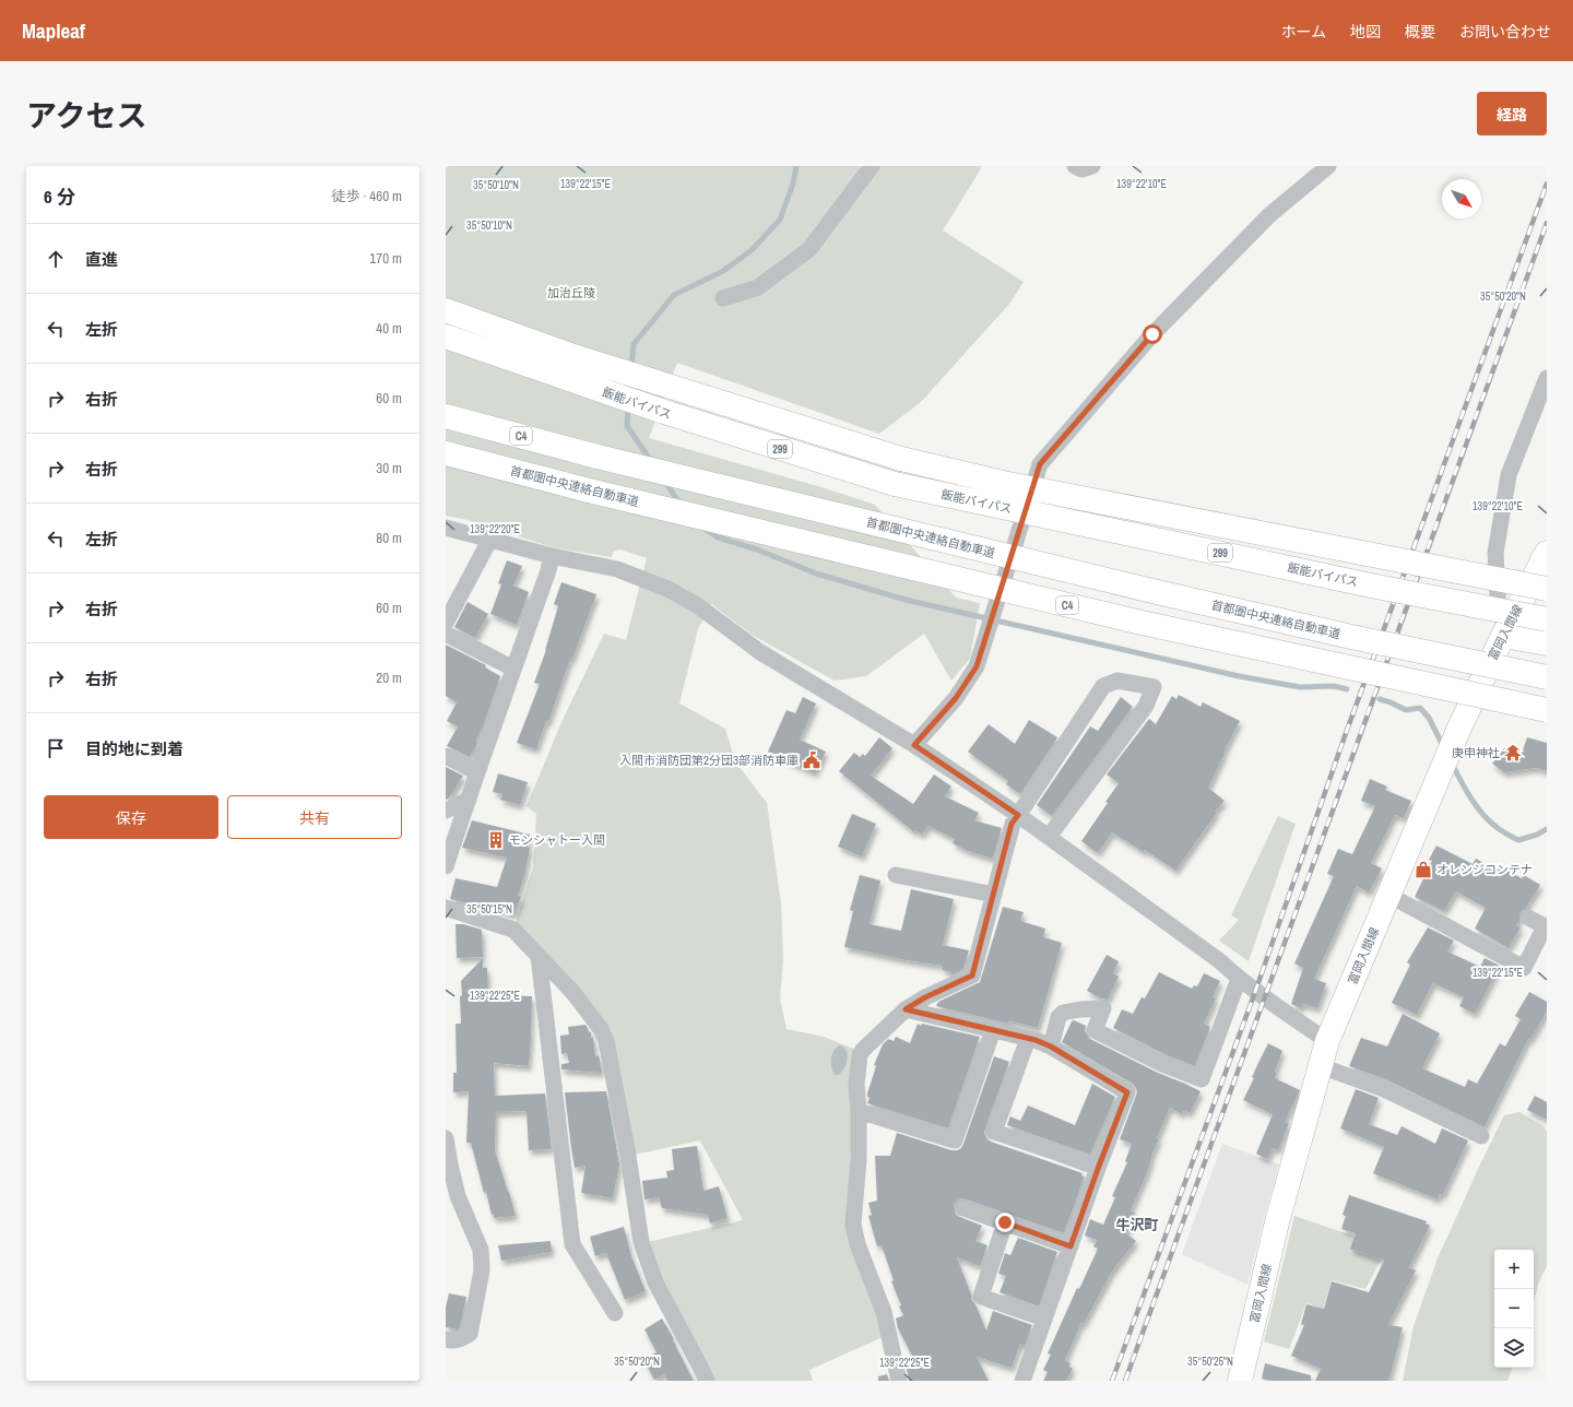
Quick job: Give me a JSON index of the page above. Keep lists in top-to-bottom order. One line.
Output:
{"streets":{"main road":["飯能バイパス","C4","299","首都圏中央連絡自動車道","富岡入間線"]},"districts":["牛沢町"],"parks":["加治丘陵"],"places":{"temple":["庚申神社"],"public building":["入間市消防団第2分団3部消防車庫"],"building":["モンシャトー入間"],"shop":["オレンジコンテナ"]},"north":"bottom right","page":{"header":"Mapleaf","nav":["ホーム","地図","概要","お問い合わせ"],"title":"アクセス","buttons":["経路",["保存","共有"]],"heading":["6 分","徒歩 · 460 m"],"list":[["直進","170 m"],["左折","40 m"],["右折","60 m"],["右折","30 m"],["左折","80 m"],["右折","60 m"],["右折","20 m"],"目的地に到着"],"map_buttons":["+","−"]},"coordinates":["139°22'15\"E","139°22'10\"E","35°50'10\"N","35°50'20\"N","139°22'20\"E","35°50'15\"N","139°22'25\"E","35°50'25\"N"]}
